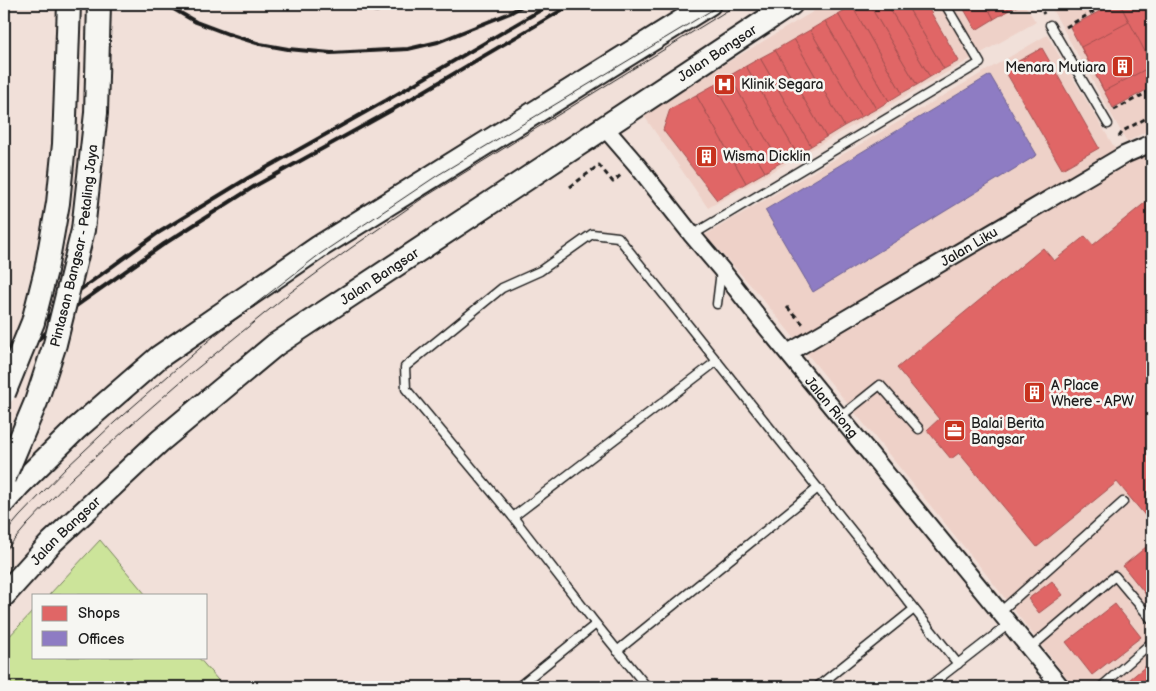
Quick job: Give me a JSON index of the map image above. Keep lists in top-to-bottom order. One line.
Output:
{"streets":{"main road":["Jalan Bangsar","Pintasan Bangsar - Petaling Jaya"],"street":["Jalan Liku","Jalan Riong"]},"crossings":[["Jalan Bangsar","Jalan Riong"],["Jalan Liku","Jalan Riong"]],"places":{"building":["Menara Mutiara","Wisma Dicklin","A Place Where - APW"],"hospital":["Klinik Segara"],"office":["Balai Berita Bangsar"]},"legend":["Shops","Offices"]}
